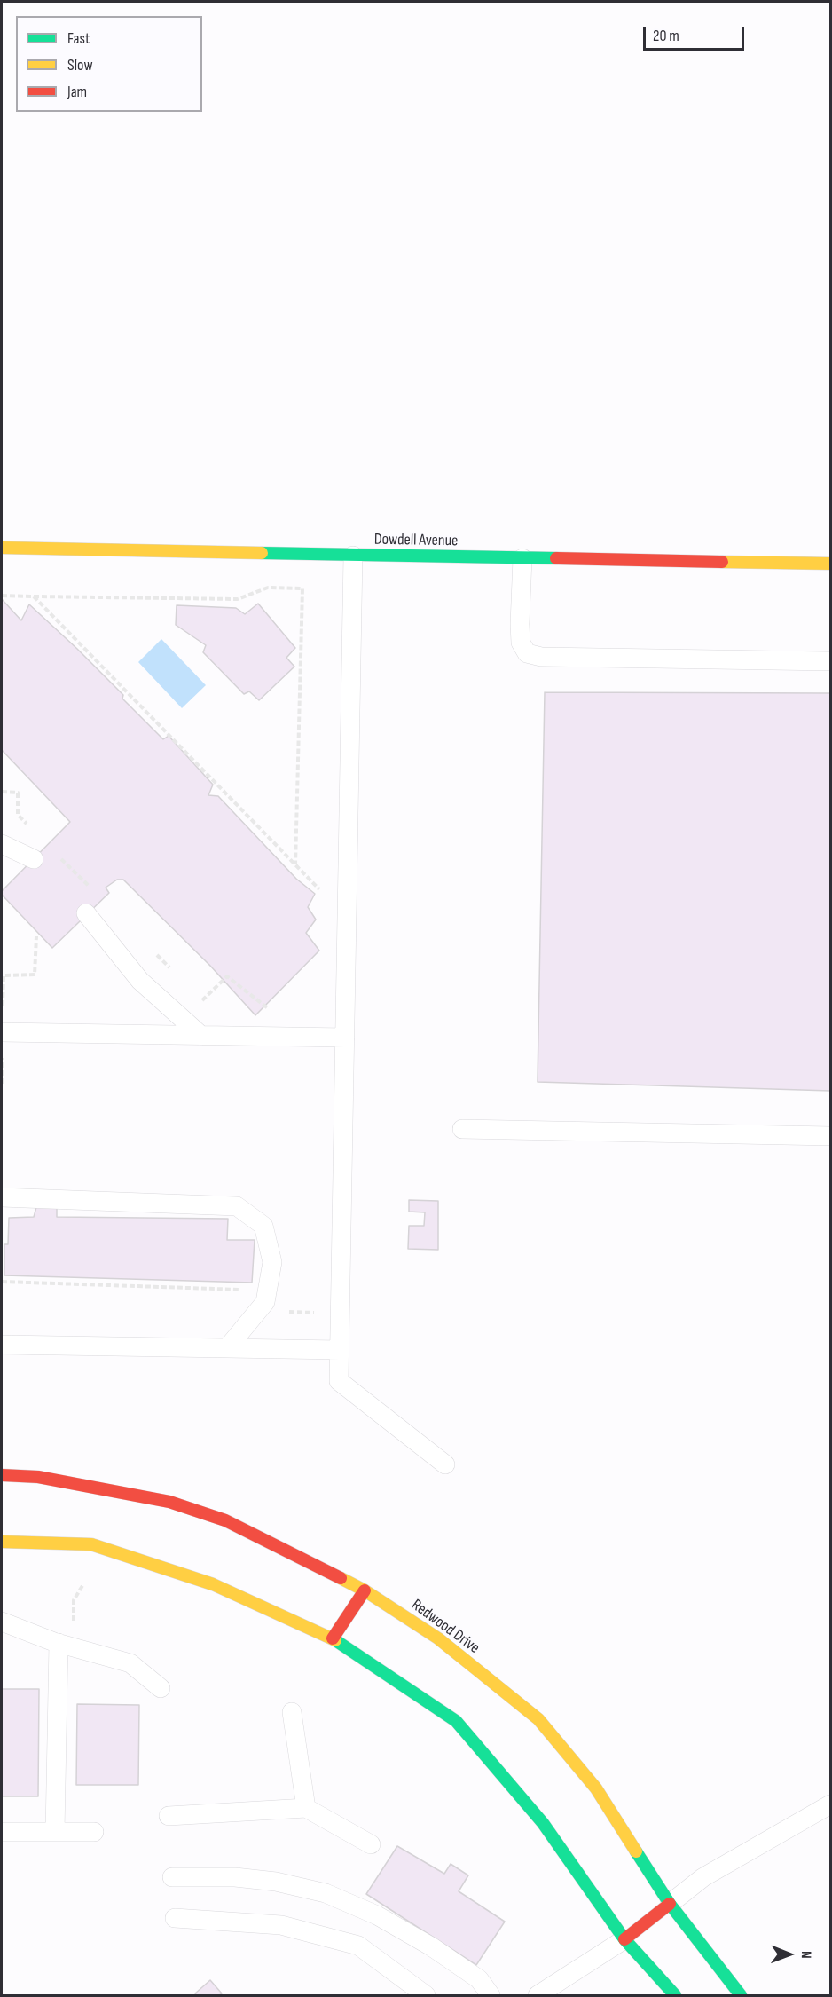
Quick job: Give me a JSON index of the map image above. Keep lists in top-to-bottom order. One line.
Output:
{"streets":{"street":["Dowdell Avenue","Redwood Drive"]},"legend":["Fast","Slow","Jam"],"scale_bar":"20 m","north":"right"}
